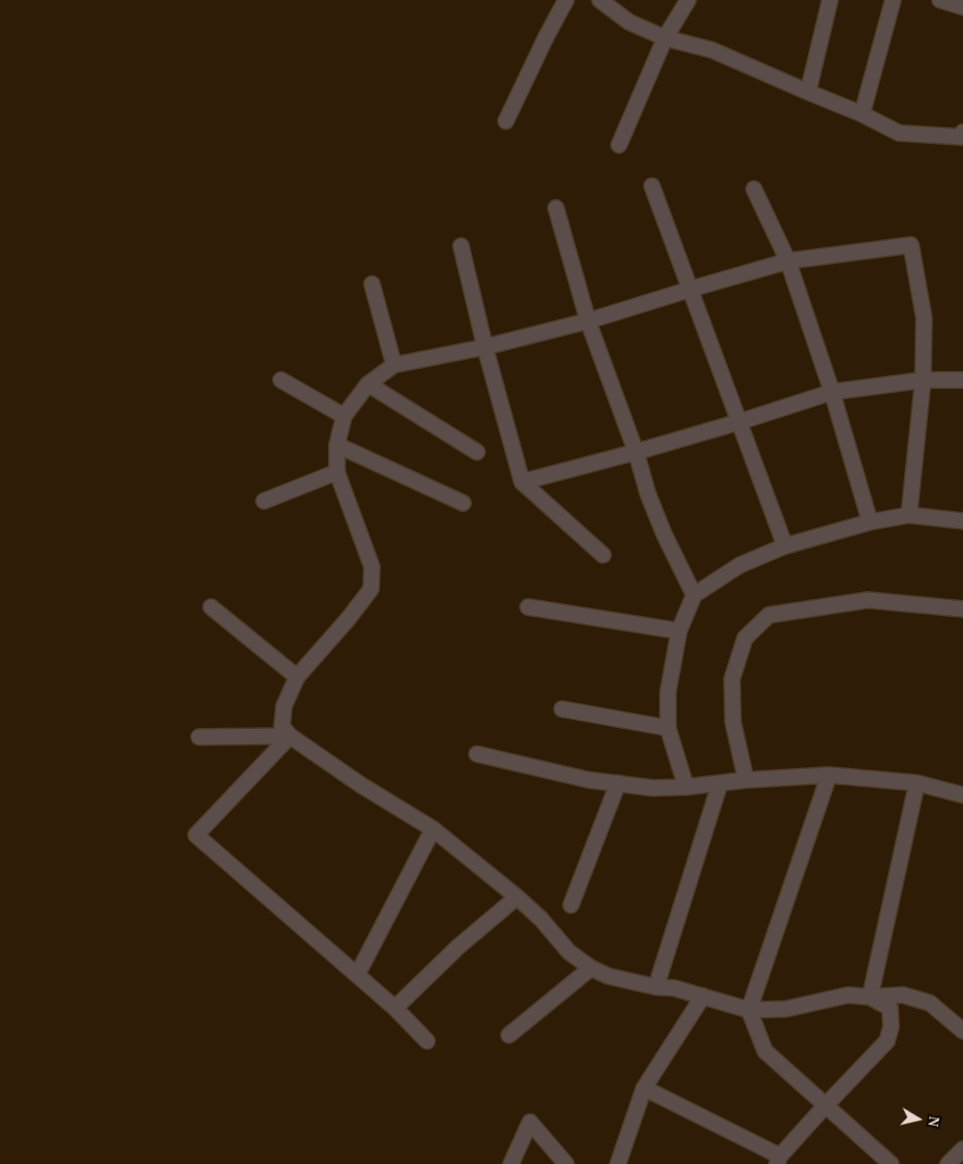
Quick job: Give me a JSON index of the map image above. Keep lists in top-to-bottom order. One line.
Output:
{"north":"right"}
